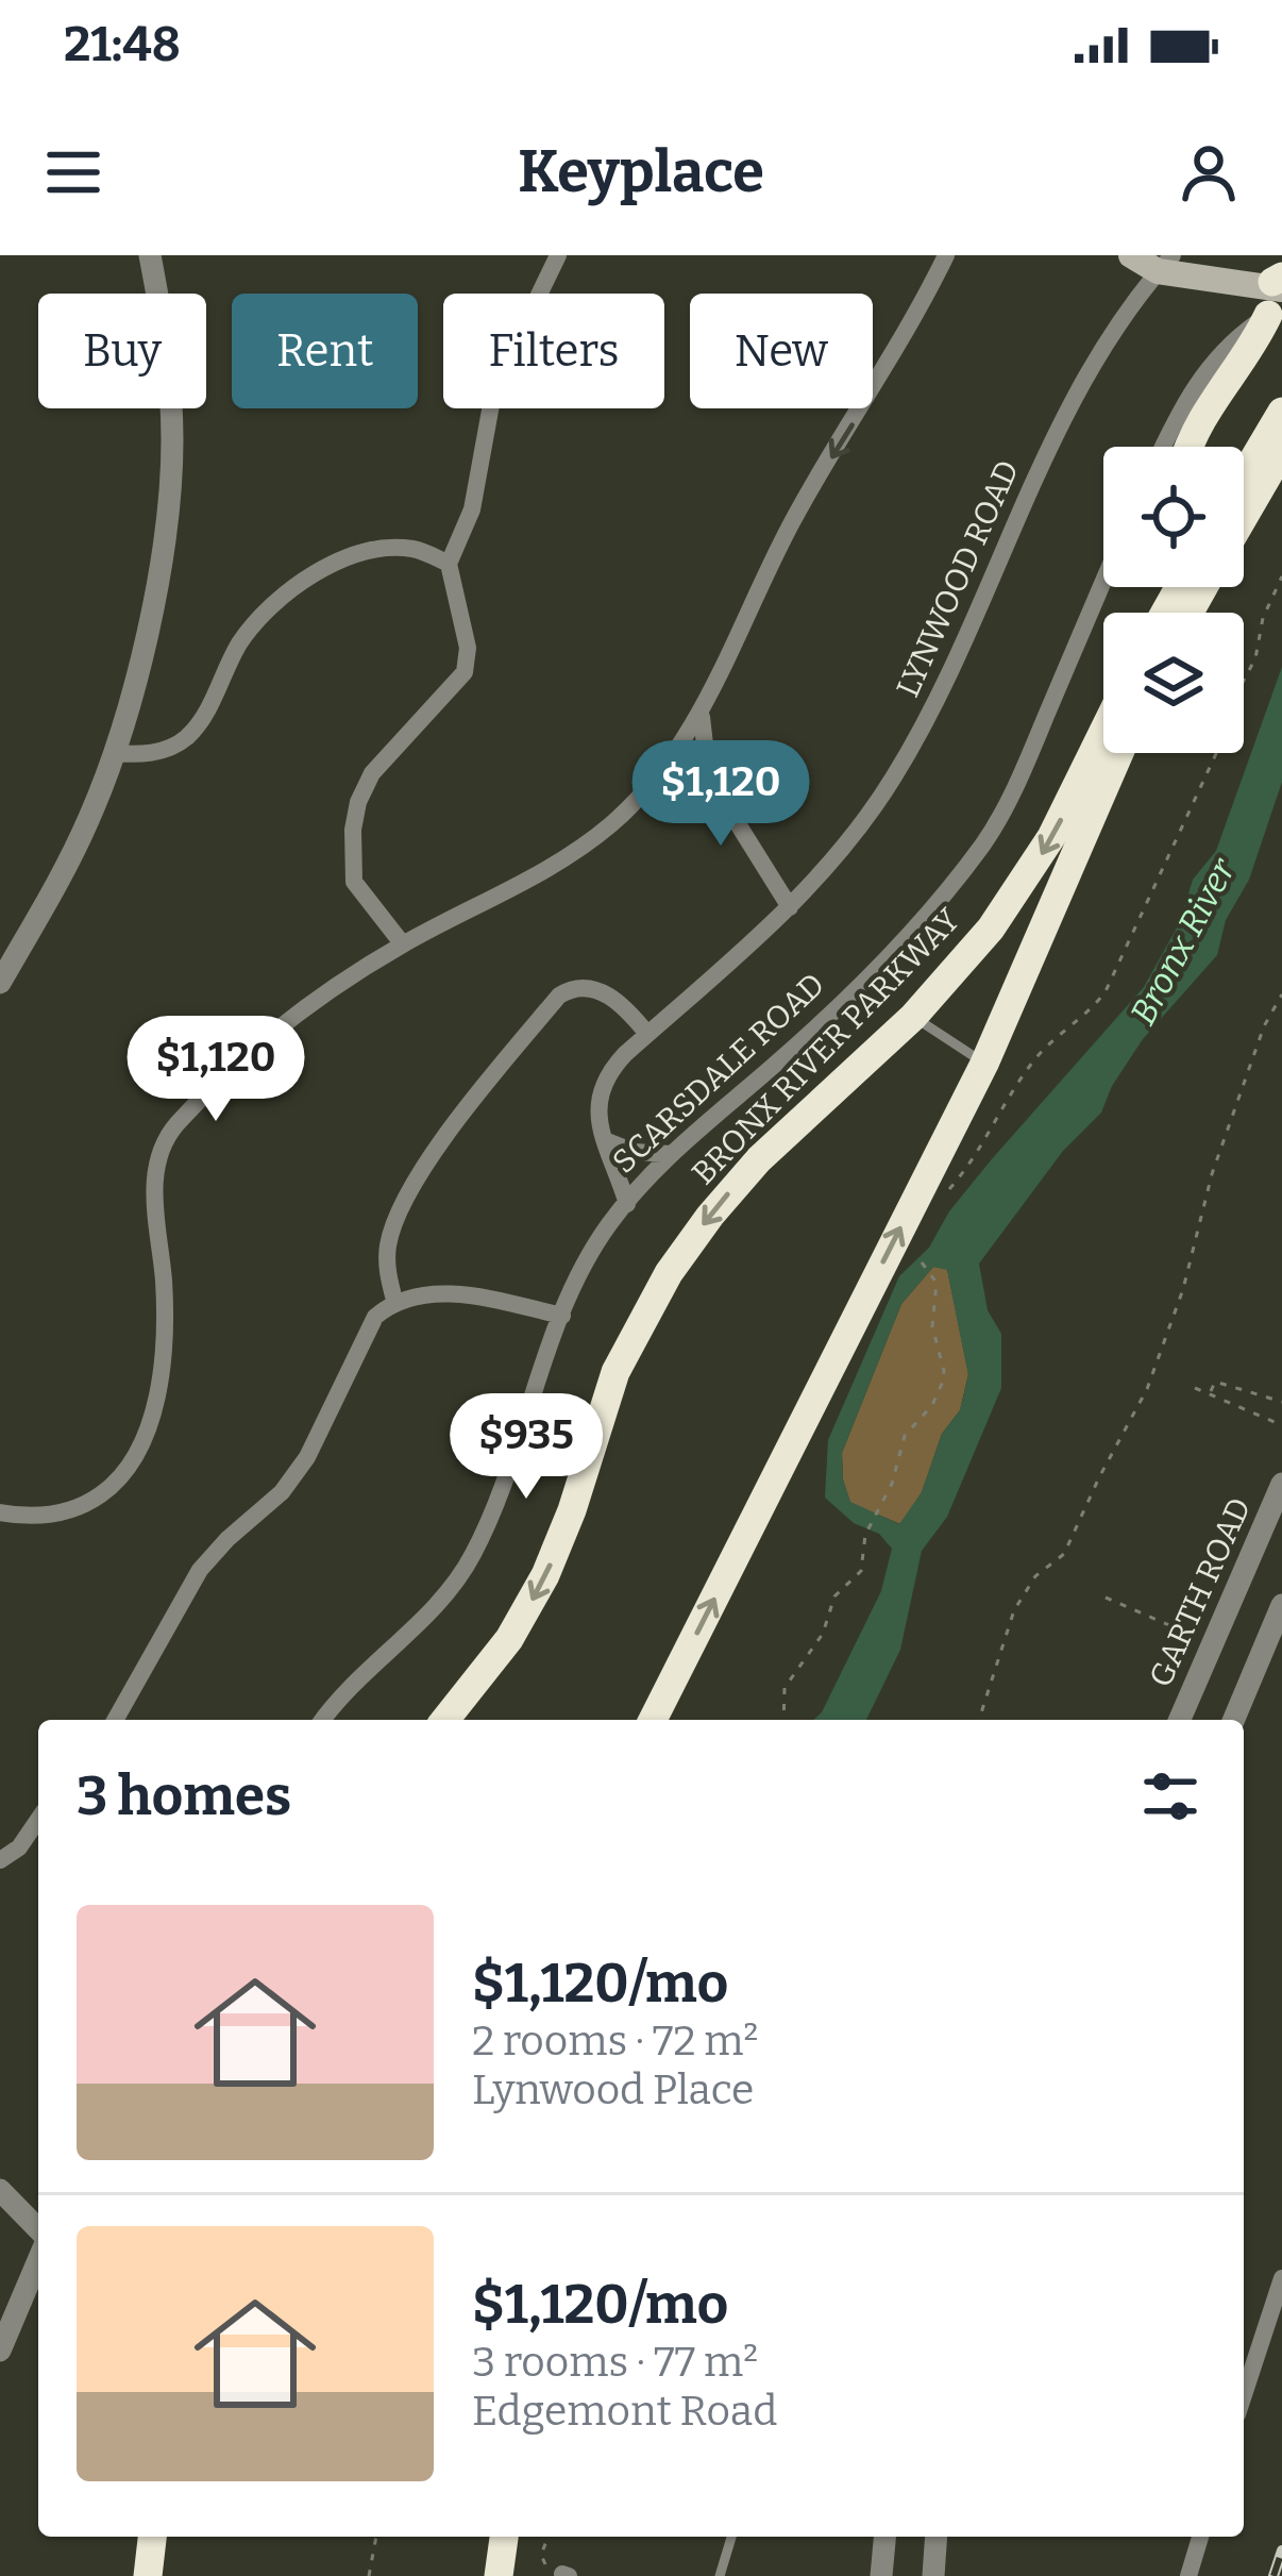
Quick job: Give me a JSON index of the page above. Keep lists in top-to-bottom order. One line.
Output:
{"streets":{"highway":["BRONX RIVER PARKWAY"],"street":["LYNWOOD ROAD","SCARSDALE ROAD","GARTH ROAD"]},"crossings":[["LYNWOOD ROAD","SCARSDALE ROAD"]],"water":["Bronx River"],"page":{"status":"21:48","header":"Keyplace","chip":["Buy","Rent","Filters","New"],"price":["$1,120","$1,120","$935"],"heading":"3 homes","list":[{"name":"$1,120/mo","note":"2 rooms · 72 m² · Lynwood Place"},{"name":"$1,120/mo","note":"3 rooms · 77 m² · Edgemont Road"}]}}
